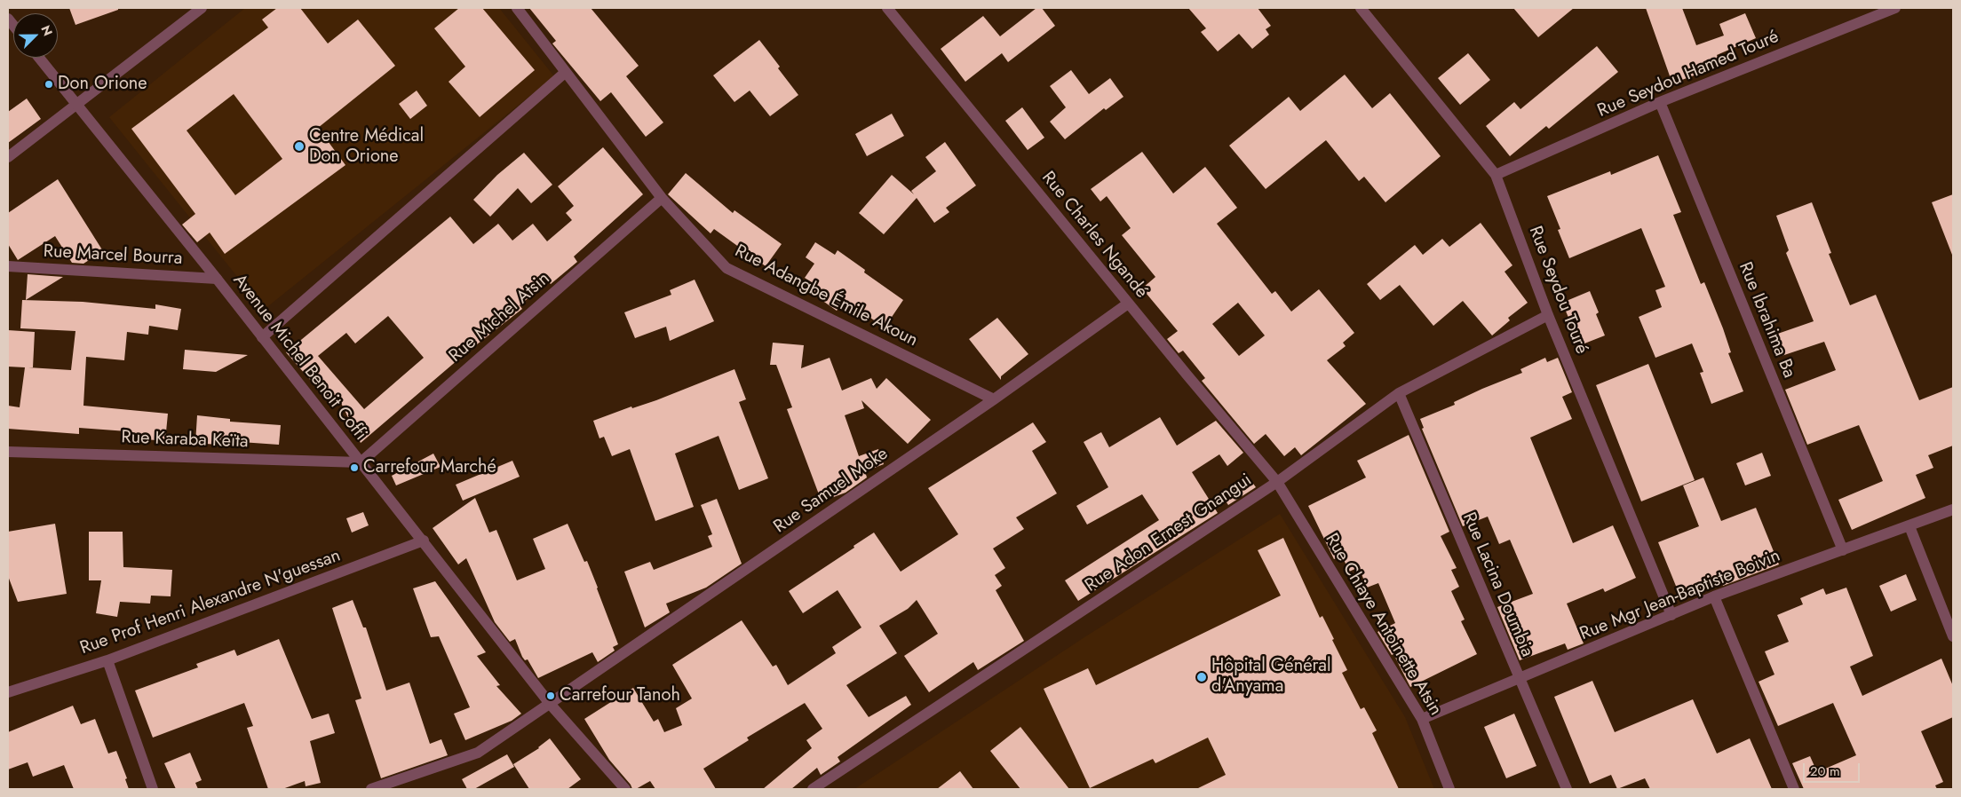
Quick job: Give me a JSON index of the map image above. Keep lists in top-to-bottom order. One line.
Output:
{"streets":{"street":["Rue Seydou Hamed Touré","Rue Charles Ngandé","Rue Marcel Bourra","Rue Seydou Touré","Rue Adangbe Émile Akoun","Rue Michel Atsin","Rue Ibrahima Ba","Avenue Michel Benoit Coffi","Rue Karaba Keïta","Rue Samuel Moke","Rue Adon Ernest Gnangui","Rue Lacina Doumbia","Rue Mgr Jean-Baptiste Boivin","Rue Prof Henri Alexandre N'guessan","Rue Chiaye Antoinette Atsin"]},"crossings":[["Rue Seydou Hamed Touré","Rue Seydou Touré"],["Rue Seydou Hamed Touré","Rue Ibrahima Ba"],["Rue Charles Ngandé","Rue Samuel Moke"],["Rue Charles Ngandé","Rue Adon Ernest Gnangui"],["Rue Charles Ngandé","Rue Chiaye Antoinette Atsin"],["Rue Marcel Bourra","Avenue Michel Benoit Coffi"],["Rue Seydou Touré","Rue Adon Ernest Gnangui"],["Rue Seydou Touré","Rue Mgr Jean-Baptiste Boivin"],["Rue Adangbe Émile Akoun","Rue Michel Atsin"],["Rue Adangbe Émile Akoun","Rue Samuel Moke"],["Rue Michel Atsin","Avenue Michel Benoit Coffi"],["Rue Michel Atsin","Rue Karaba Keïta"],["Rue Ibrahima Ba","Rue Mgr Jean-Baptiste Boivin"],["Avenue Michel Benoit Coffi","Rue Karaba Keïta"],["Avenue Michel Benoit Coffi","Rue Samuel Moke"],["Avenue Michel Benoit Coffi","Rue Prof Henri Alexandre N'guessan"],["Rue Adon Ernest Gnangui","Rue Lacina Doumbia"],["Rue Adon Ernest Gnangui","Rue Chiaye Antoinette Atsin"],["Rue Lacina Doumbia","Rue Mgr Jean-Baptiste Boivin"],["Rue Mgr Jean-Baptiste Boivin","Rue Chiaye Antoinette Atsin"]],"places":["Don Orione","Centre Médical Don Orione","Carrefour Marché","Hôpital Général d'Anyama","Carrefour Tanoh"],"scale_bar":"20 m","north":"top right"}
